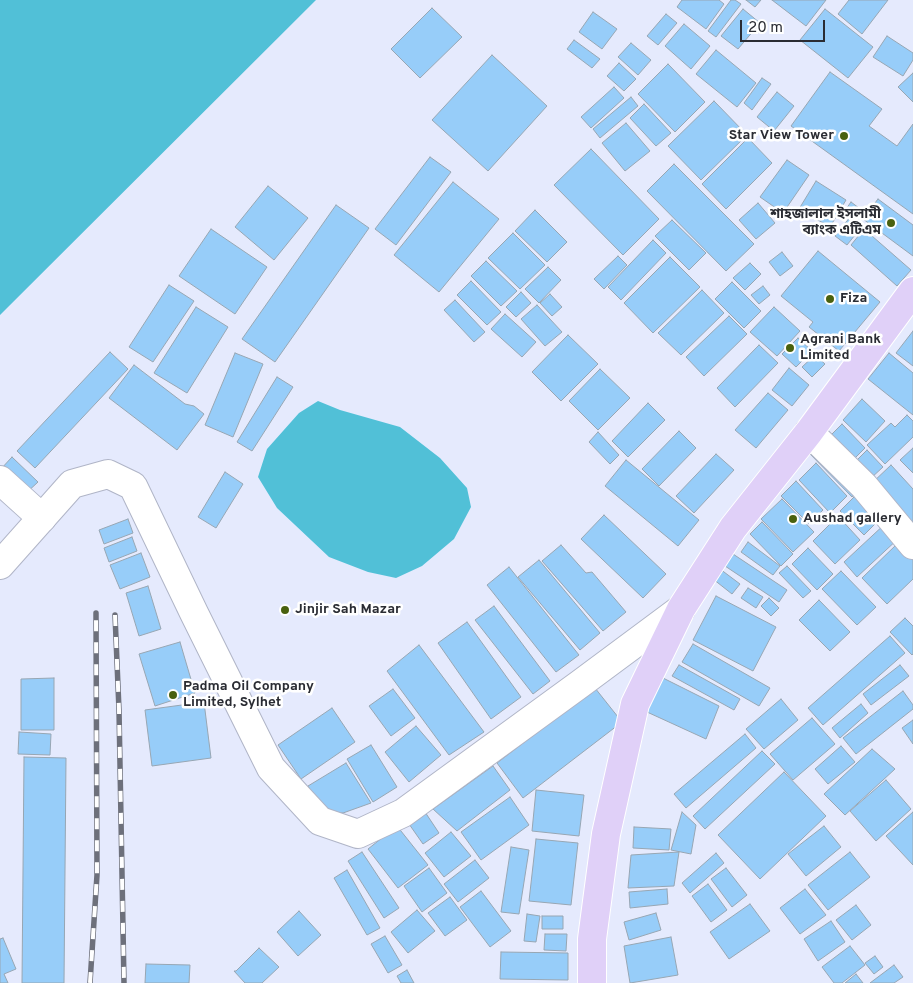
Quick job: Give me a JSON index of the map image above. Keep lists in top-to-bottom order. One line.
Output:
{"places":["Star View Tower","শাহজালাল ইসলামী ব্যাংক এটিএম","Fiza","Agrani Bank Limited","Aushad gallery","Jinjir Sah Mazar","Padma Oil Company Limited, Sylhet"],"scale_bar":"20 m"}
